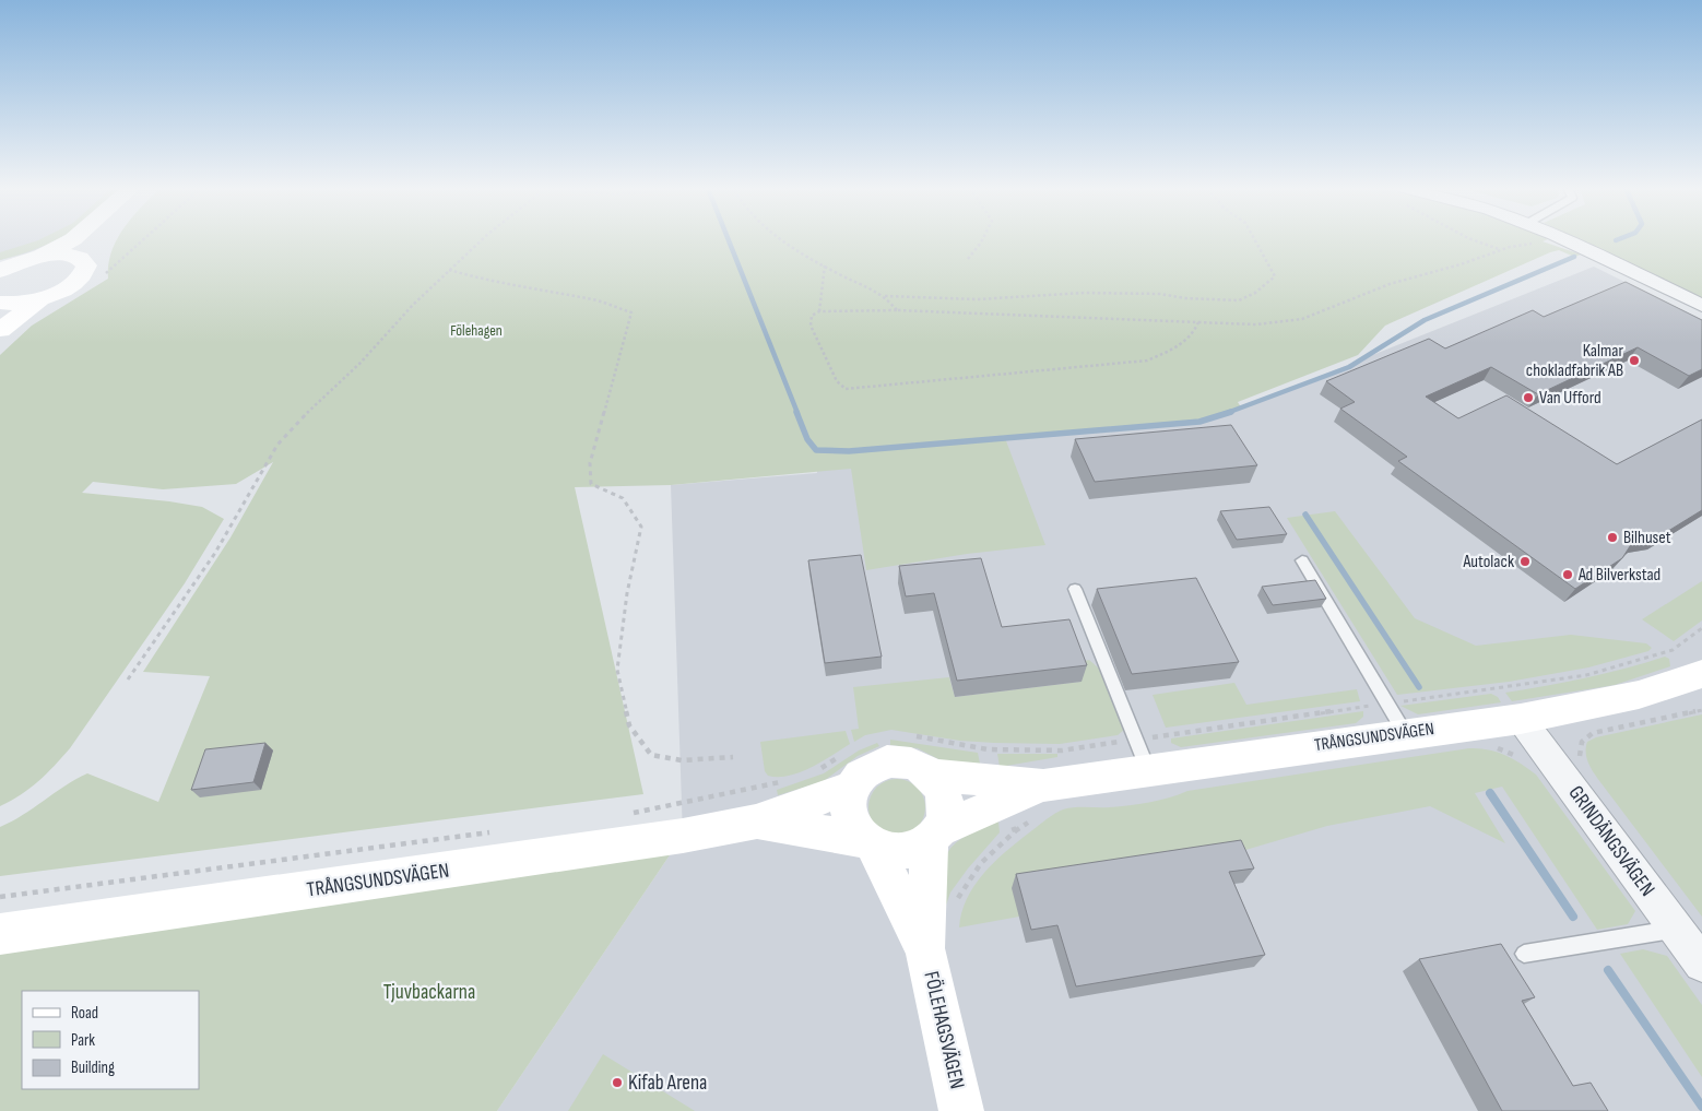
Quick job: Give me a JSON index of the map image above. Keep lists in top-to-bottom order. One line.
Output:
{"streets":{"main road":["TRÅNGSUNDSVÄGEN","FÖLEHAGSVÄGEN"],"street":["GRINDÄNGSVÄGEN"]},"crossings":[["TRÅNGSUNDSVÄGEN","GRINDÄNGSVÄGEN"],["TRÅNGSUNDSVÄGEN","FÖLEHAGSVÄGEN"]],"parks":["Fölehagen","Tjuvbackarna"],"places":["Kalmar chokladfabrik AB","Van Ufford","Bilhuset","Autolack","Ad Bilverkstad","Kifab Arena"],"legend":["Road","Park","Building"]}
